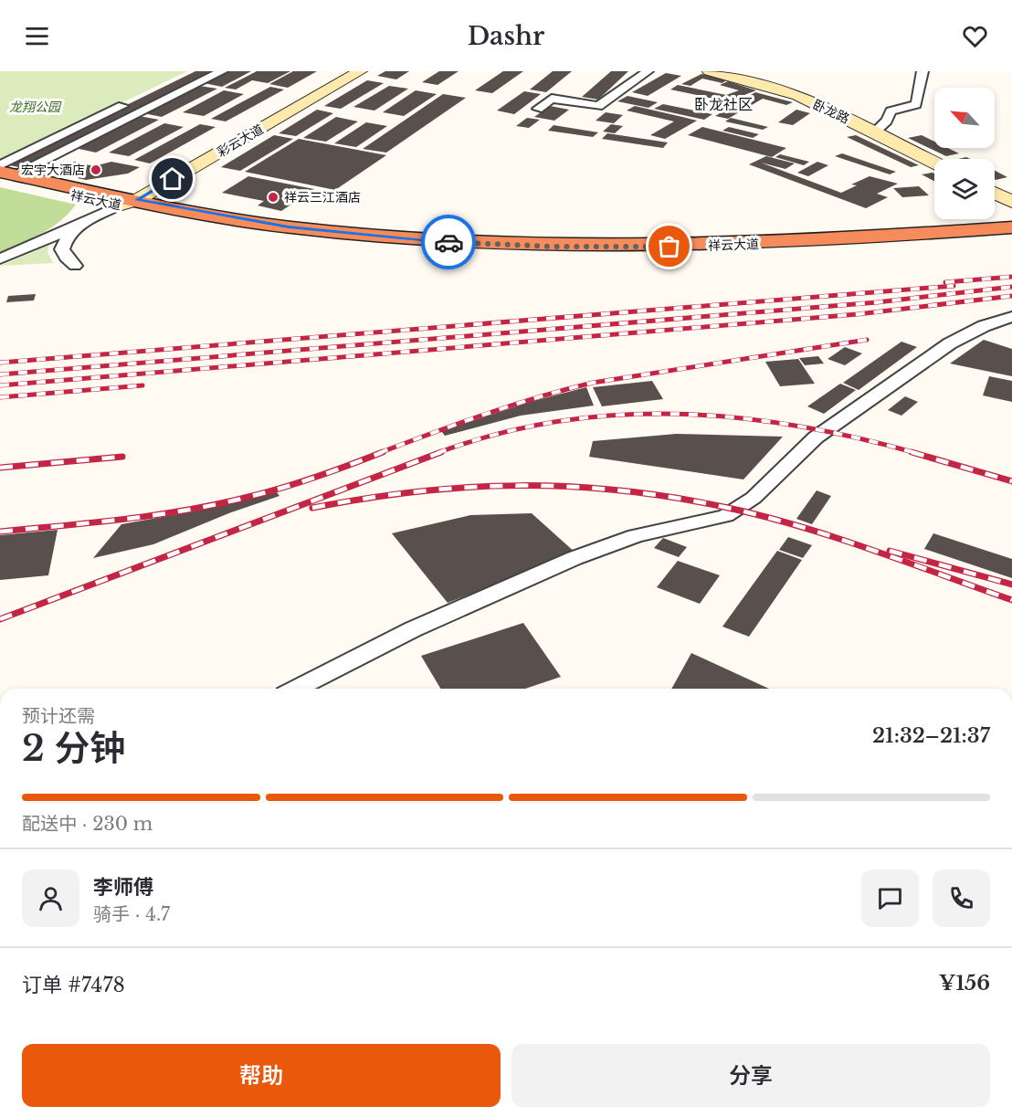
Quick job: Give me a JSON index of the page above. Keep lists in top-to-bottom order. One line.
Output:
{"streets":{"highway":["祥云大道"],"main road":["卧龙路","彩云大道"]},"crossings":[["彩云大道","祥云大道"]],"districts":["卧龙社区"],"parks":["龙翔公园"],"places":["宏宇大酒店","祥云三江酒店"],"north":"top left","page":{"header":"Dashr","heading":["2 分钟","预计还需","21:32–21:37"],"panel":["李师傅","骑手 · 4.7","订单 #7478","¥156"],"bar":"配送中 · 230 m","buttons":["帮助","分享"]}}
